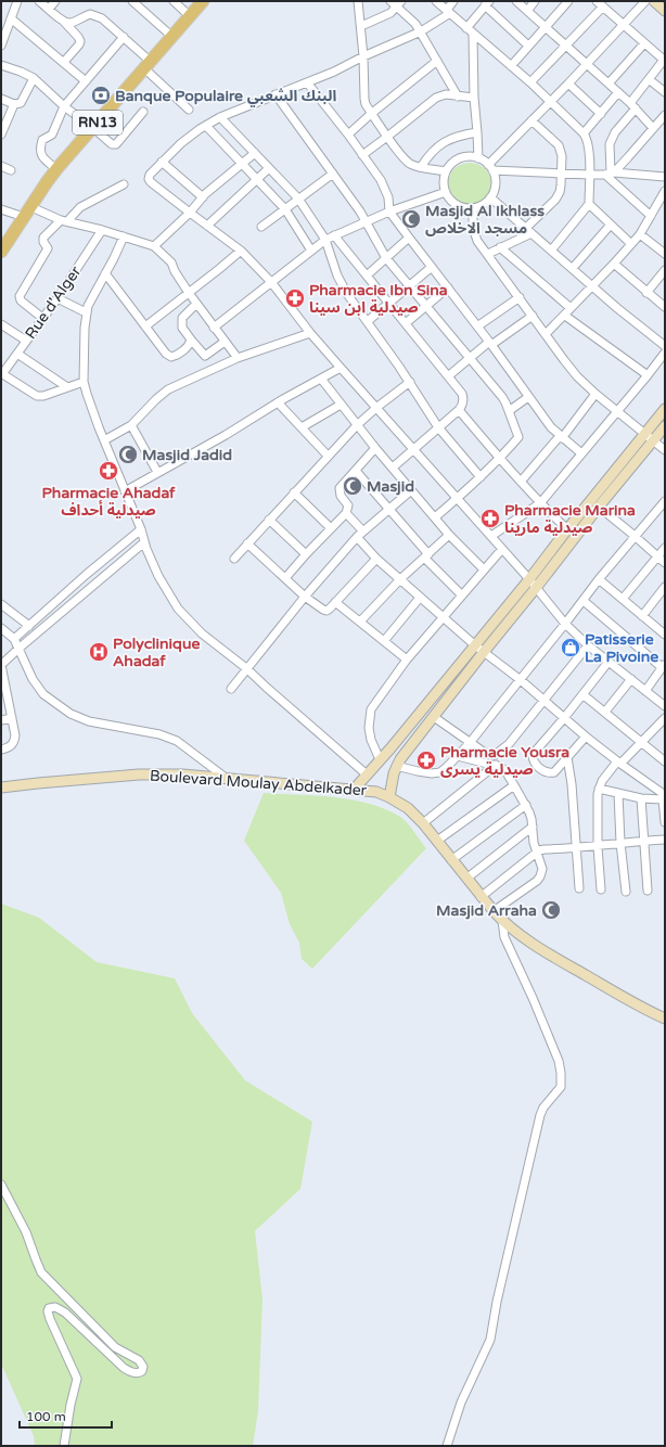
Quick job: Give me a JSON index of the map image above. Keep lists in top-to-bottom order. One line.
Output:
{"streets":{"main road":["RN13"],"street":["Rue d'Alger","Boulevard Moulay Abdelkader"]},"places":{"bank":["Banque Populaire البنك الشعبي"],"mosque":["Masjid Al Ikhlass مسجد الاخلاص","Masjid Jadid","Masjid","Masjid Arraha"],"pharmacy":["Pharmacie Ibn Sina صيدلية ابن سينا","Pharmacie Ahadaf صيدلية أحداف","Pharmacie Marina صيدلية مارينا","Pharmacie Yousra صيدلية يسرى"],"shop":["Patisserie La Pivoine"],"hospital":["Polyclinique Ahadaf"]},"scale_bar":"100 m"}
